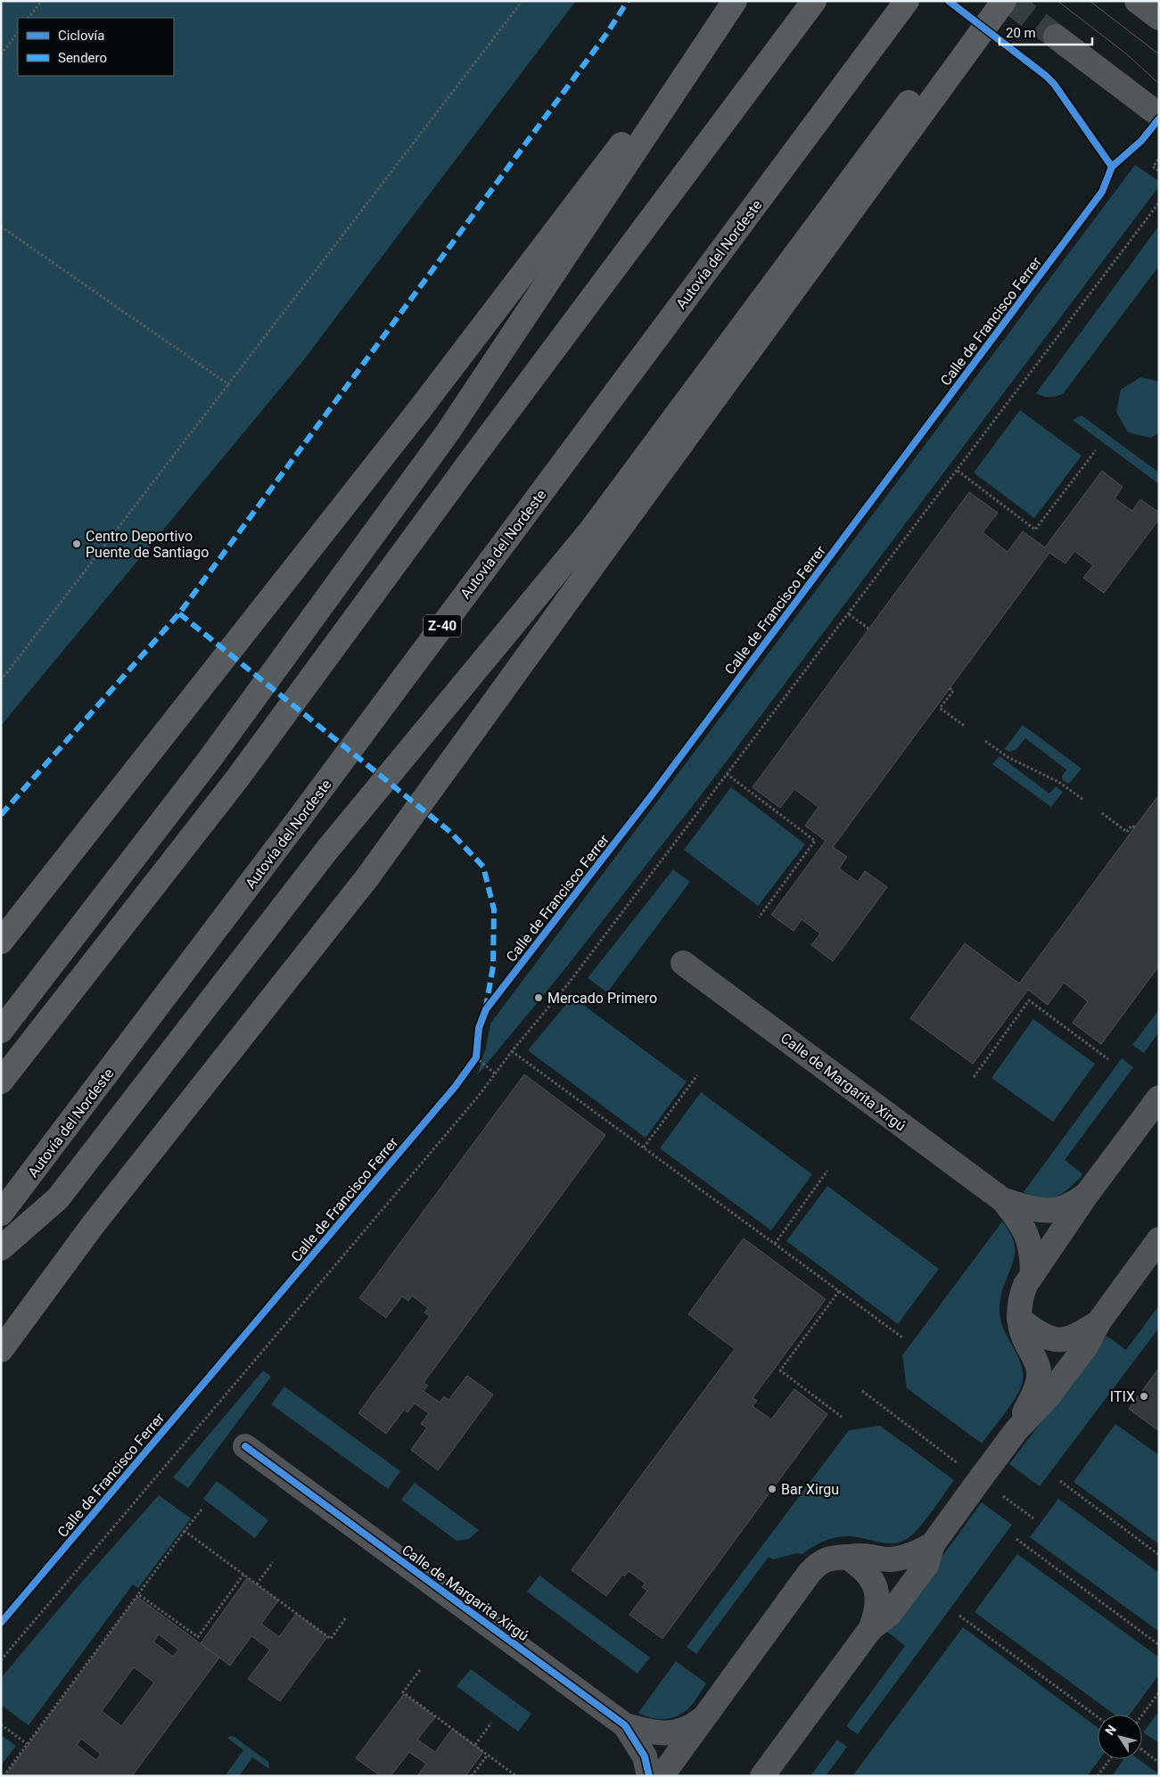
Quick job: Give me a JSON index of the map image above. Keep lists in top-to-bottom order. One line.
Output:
{"streets":{"highway":["Autovía del Nordeste","Z-40"],"street":["Calle de Margarita Xirgú"],"cycle path":["Calle de Francisco Ferrer"]},"places":["Centro Deportivo Puente de Santiago","Mercado Primero","ITIX","Bar Xirgu"],"legend":["Ciclovía","Sendero"],"scale_bar":"20 m","north":"top left"}
